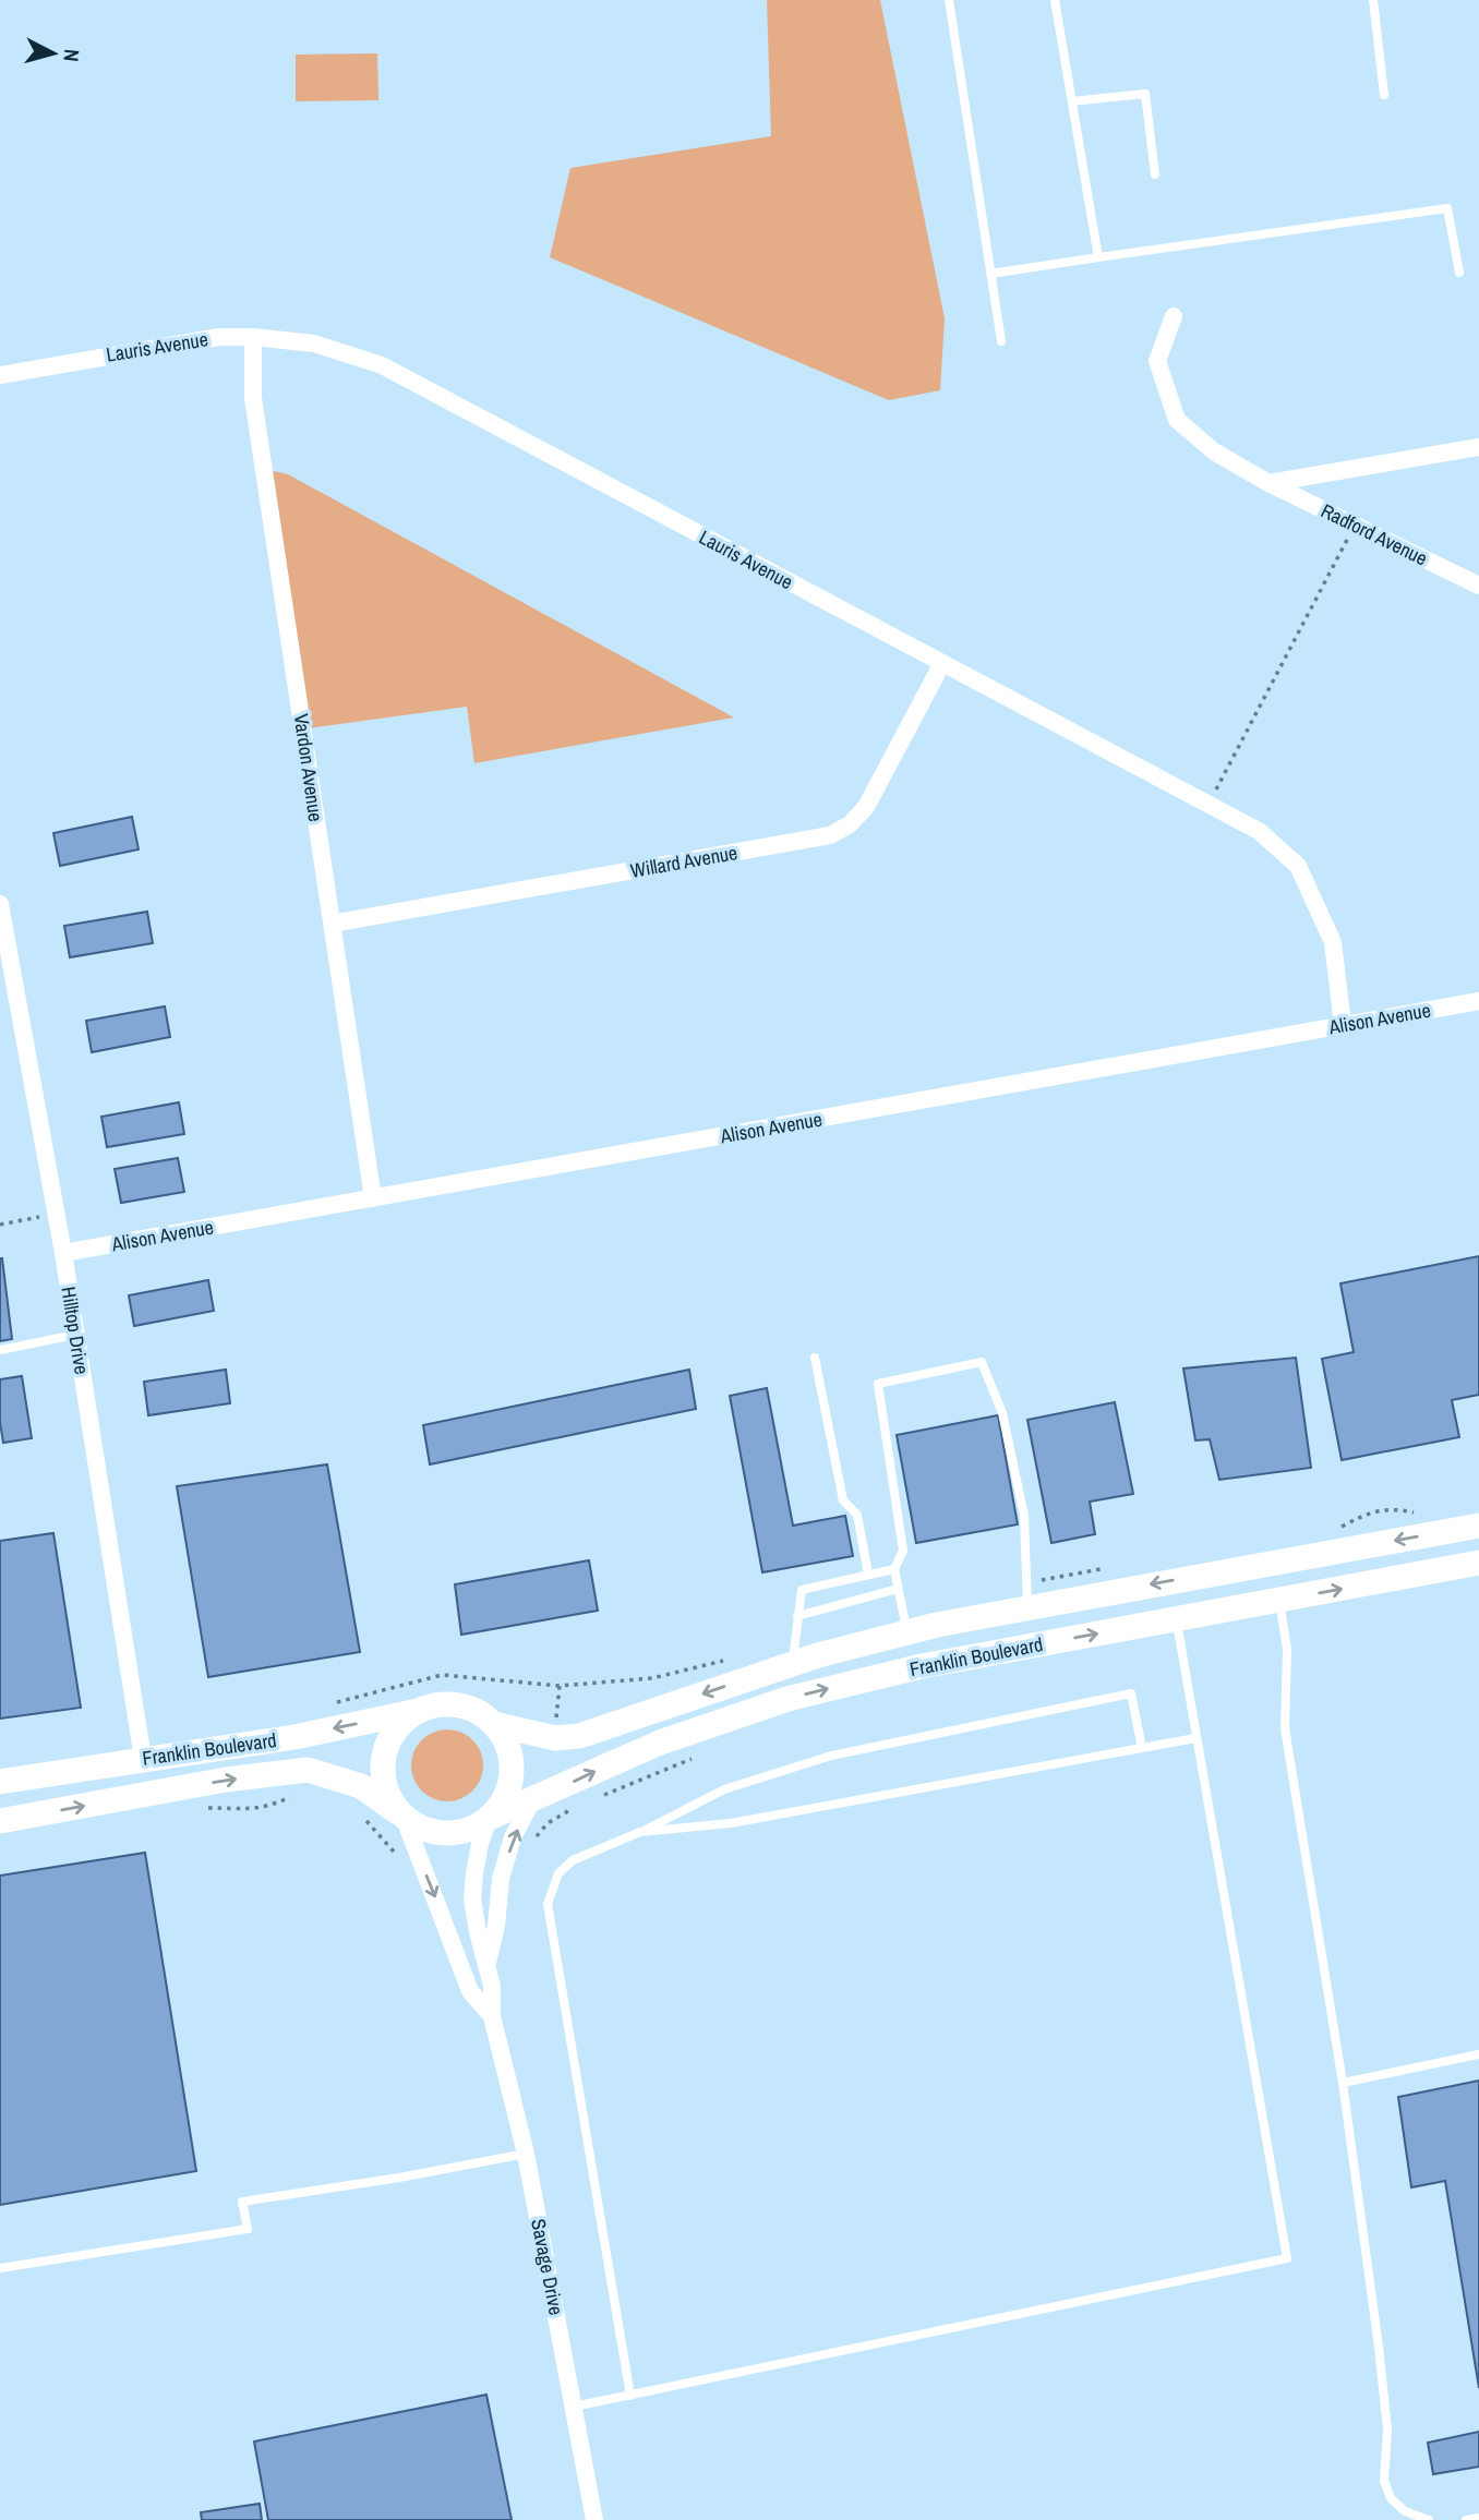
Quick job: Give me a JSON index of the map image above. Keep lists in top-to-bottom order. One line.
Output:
{"streets":{"main road":["Franklin Boulevard"],"street":["Lauris Avenue","Radford Avenue","Vardon Avenue","Willard Avenue","Alison Avenue","Hilltop Drive","Savage Drive"]},"crossings":[["Lauris Avenue","Vardon Avenue"],["Lauris Avenue","Willard Avenue"],["Lauris Avenue","Alison Avenue"],["Vardon Avenue","Willard Avenue"],["Vardon Avenue","Alison Avenue"],["Alison Avenue","Hilltop Drive"],["Hilltop Drive","Franklin Boulevard"],["Franklin Boulevard","Savage Drive"]],"north":"right"}
